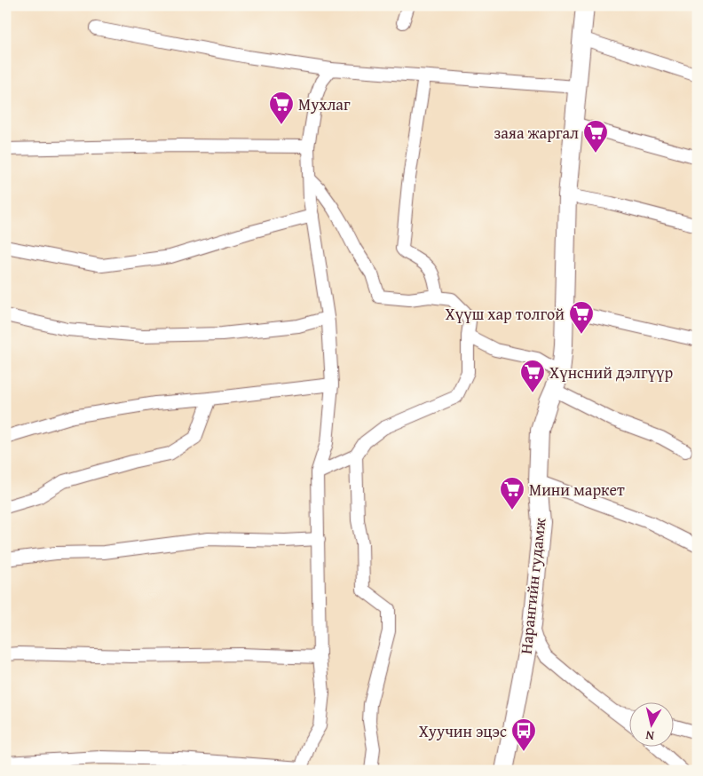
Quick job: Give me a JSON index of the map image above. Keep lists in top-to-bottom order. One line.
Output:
{"streets":{"main road":["Нарангийн гудамж"]},"places":{"supermarket":["Мухлаг","заяа жаргал","Хүүш хар толгой","Хүнсний дэлгүүр","Мини маркет"],"bus stop":["Хуучин эцэс"]},"north":"bottom"}
